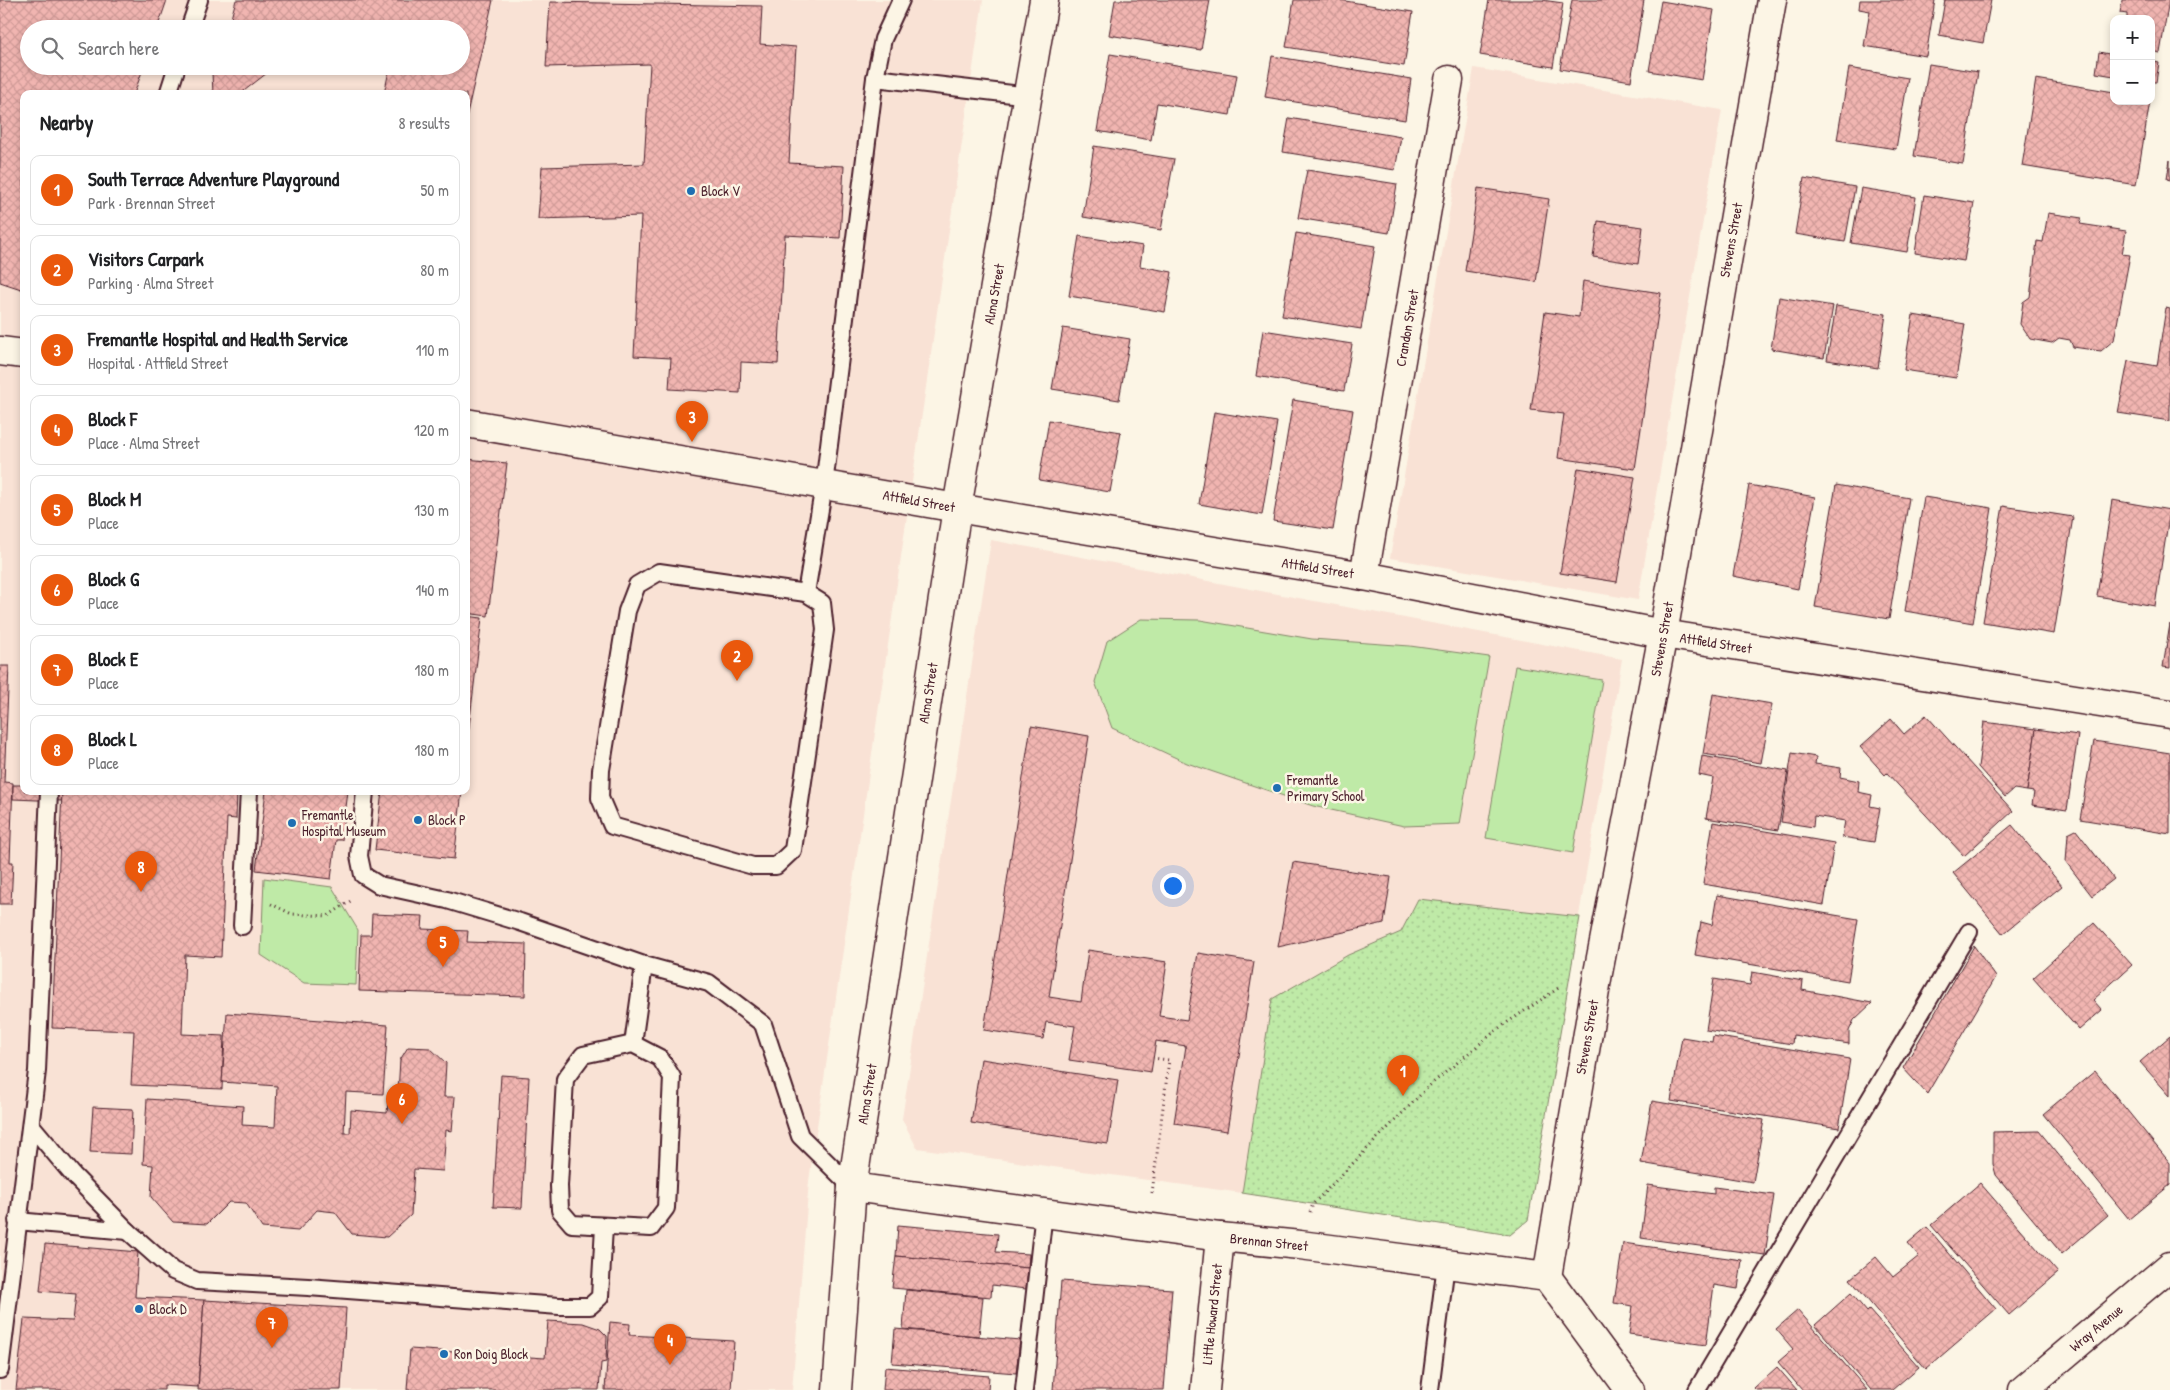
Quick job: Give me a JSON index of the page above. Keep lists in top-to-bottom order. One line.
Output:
{"streets":{"street":["Stevens Street","Alma Street","Crandon Street","Attfield Street","Brennan Street","Little Howard Street","Wray Avenue"]},"crossings":[["Stevens Street","Attfield Street"],["Stevens Street","Brennan Street"],["Alma Street","Attfield Street"],["Alma Street","Brennan Street"],["Crandon Street","Attfield Street"],["Brennan Street","Little Howard Street"]],"places":["Block V","Fremantle Primary School","Block P","Fremantle Hospital Museum","Block D","Ron Doig Block"],"page":{"map_buttons":["+","−"],"search":"Search here","heading":["Nearby","8 results"],"list":[{"mark":"1","name":"South Terrace Adventure Playground","note":"Park · Brennan Street","value":"50 m"},{"mark":"2","name":"Visitors Carpark","note":"Parking · Alma Street","value":"80 m"},{"mark":"3","name":"Fremantle Hospital and Health Service","note":"Hospital · Attfield Street","value":"110 m"},{"mark":"4","name":"Block F","note":"Place · Alma Street","value":"120 m"},{"mark":"5","name":"Block M","note":"Place","value":"130 m"},{"mark":"6","name":"Block G","note":"Place","value":"140 m"},{"mark":"7","name":"Block E","note":"Place","value":"180 m"},{"mark":"8","name":"Block L","note":"Place","value":"180 m"}],"pins":["3","2","8","5","1","6","7","4"]}}
